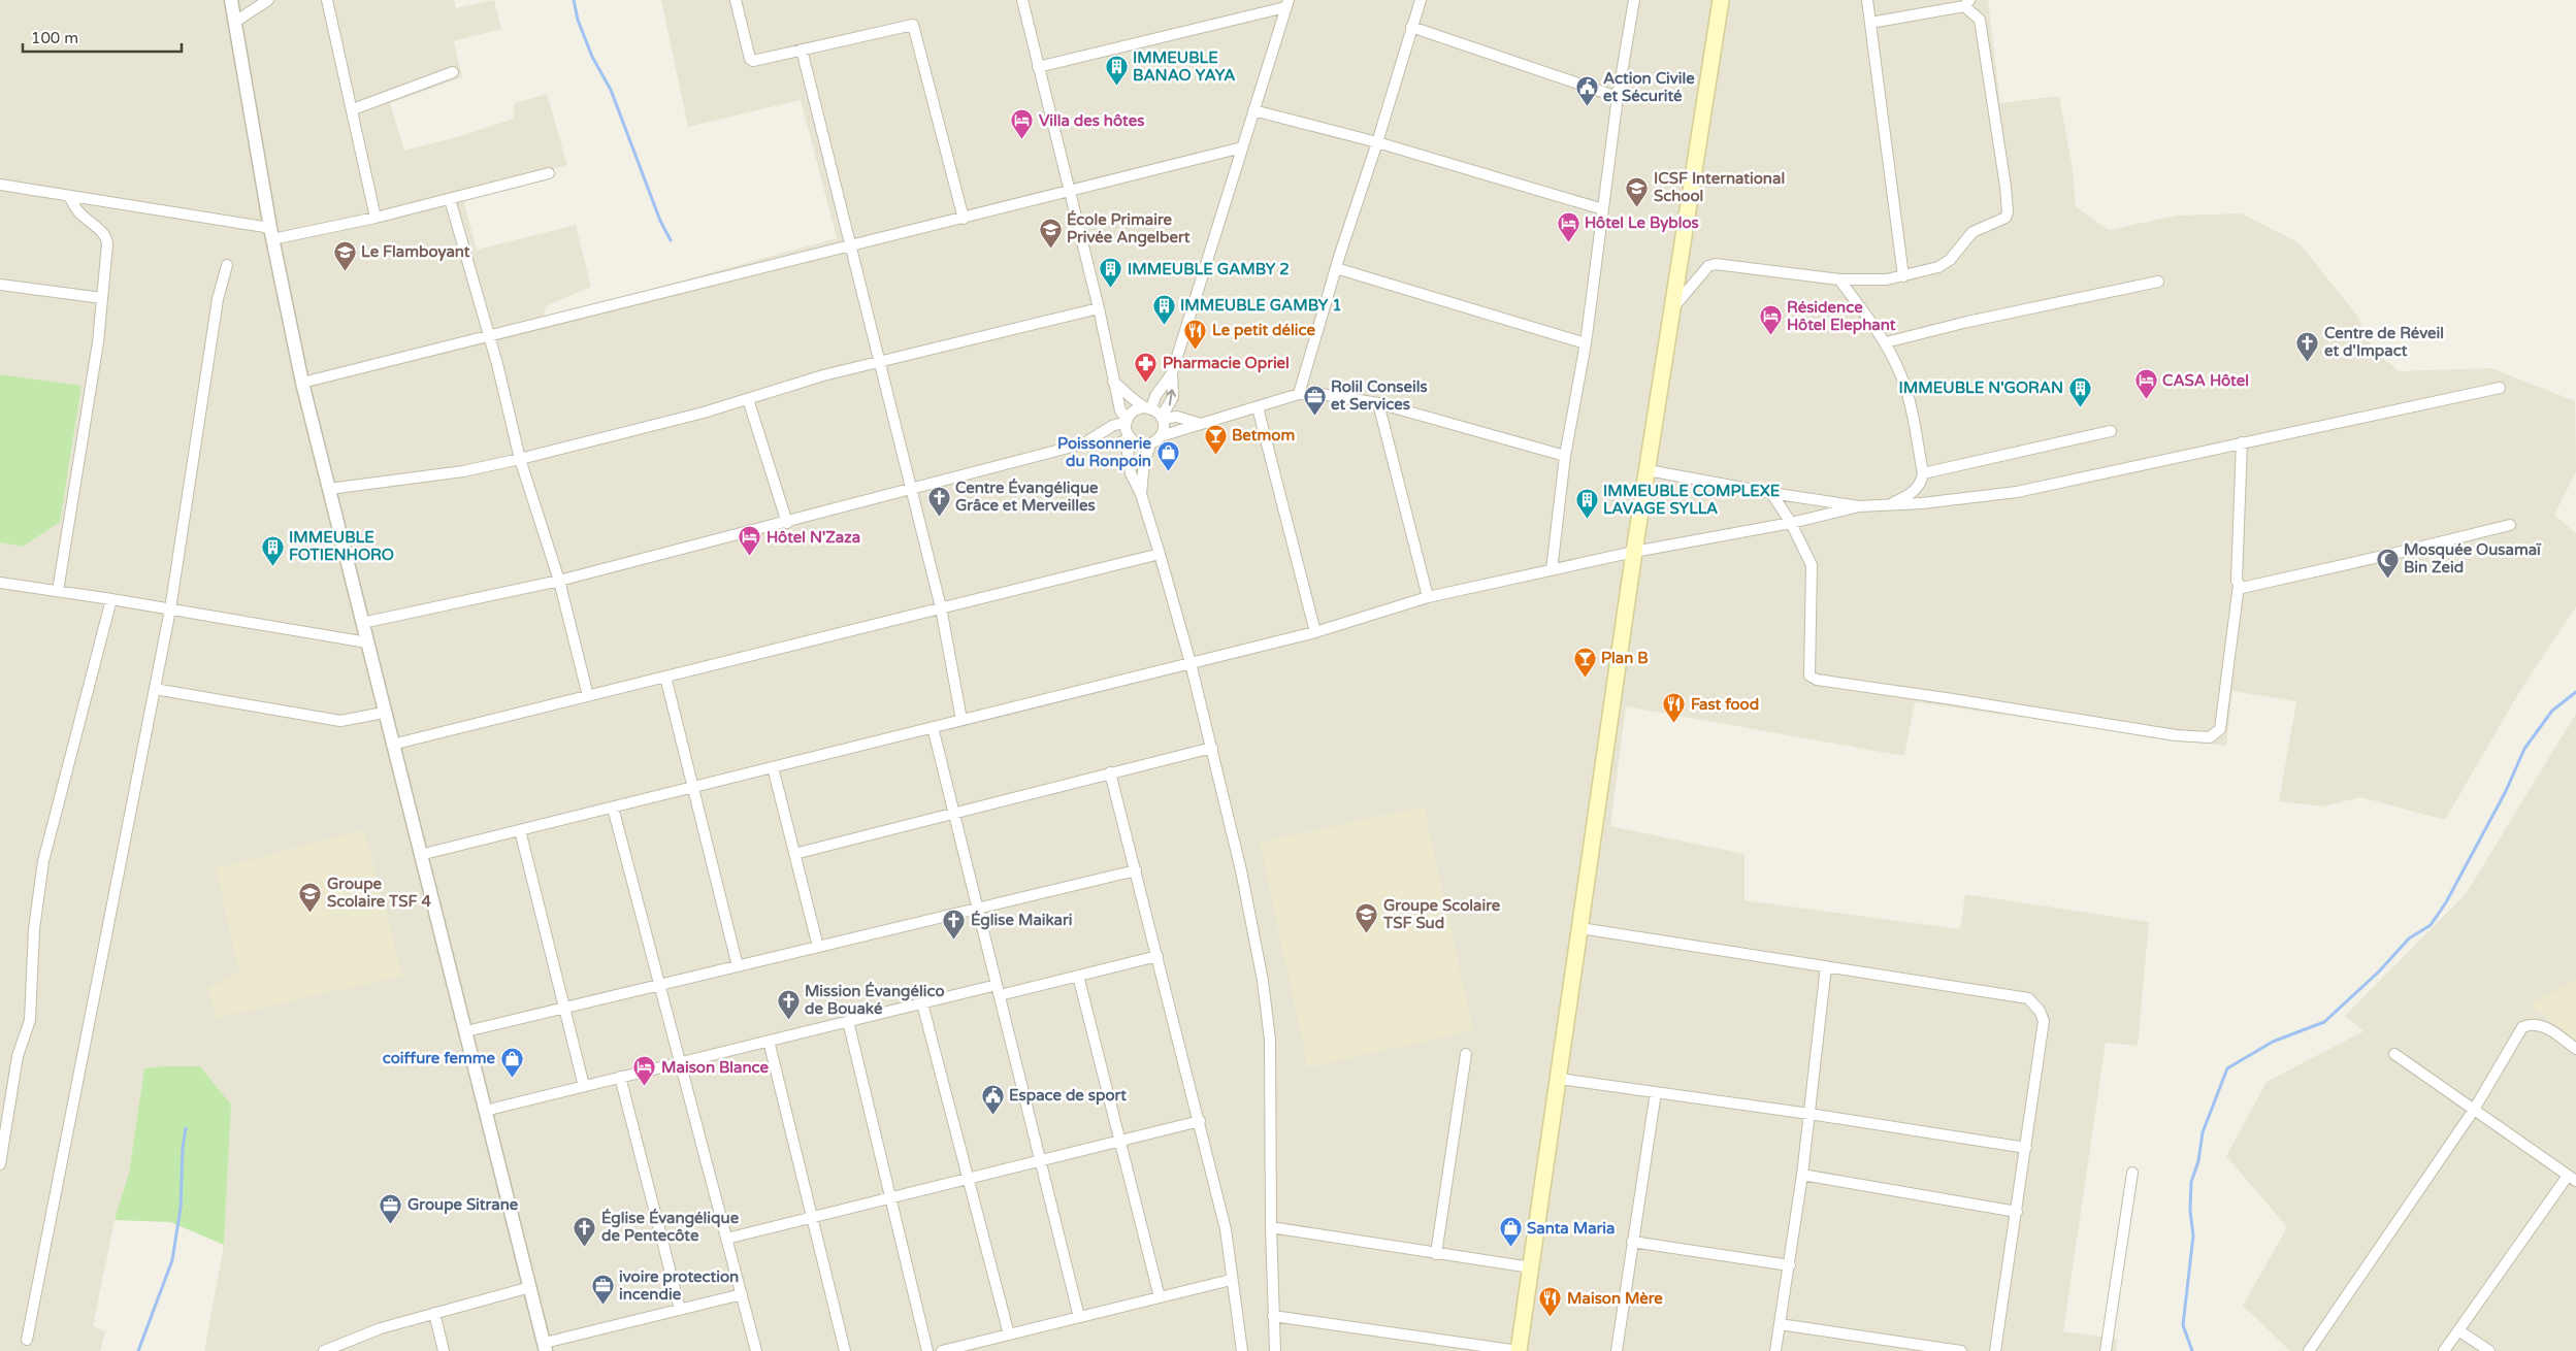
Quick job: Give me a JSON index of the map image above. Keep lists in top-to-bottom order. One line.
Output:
{"places":{"building":["IMMEUBLE BANAO YAYA","IMMEUBLE GAMBY 2","IMMEUBLE GAMBY 1","IMMEUBLE N'GORAN","IMMEUBLE COMPLEXE LAVAGE SYLLA","IMMEUBLE FOTIENHORO"],"public building":["Action Civile et Sécurité","Espace de sport"],"hotel":["Villa des hôtes","Hôtel Le Byblos","Résidence Hôtel Elephant","CASA Hôtel","Hôtel N'Zaza","Maison Blance"],"school or university":["ICSF International School","École Primaire Privée Angelbert","Le Flamboyant","Groupe Scolaire TSF 4","Groupe Scolaire TSF Sud"],"restaurant":["Le petit délice","Fast food","Maison Mère"],"church":["Centre de Réveil et d'Impact","Centre Évangélique Grâce et Merveilles","Église Maikari","Mission Évangélico de Bouaké","Église Évangélique de Pentecôte"],"pharmacy":["Pharmacie Opriel"],"office":["Rolil Conseils et Services","Groupe Sitrane","ivoire protection incendie"],"bar":["Betmom","Plan B"],"shop":["Poissonnerie du Ronpoin","coiffure femme","Santa Maria"],"mosque":["Mosquée Ousamaï Bin Zeid"]},"scale_bar":"100 m"}
